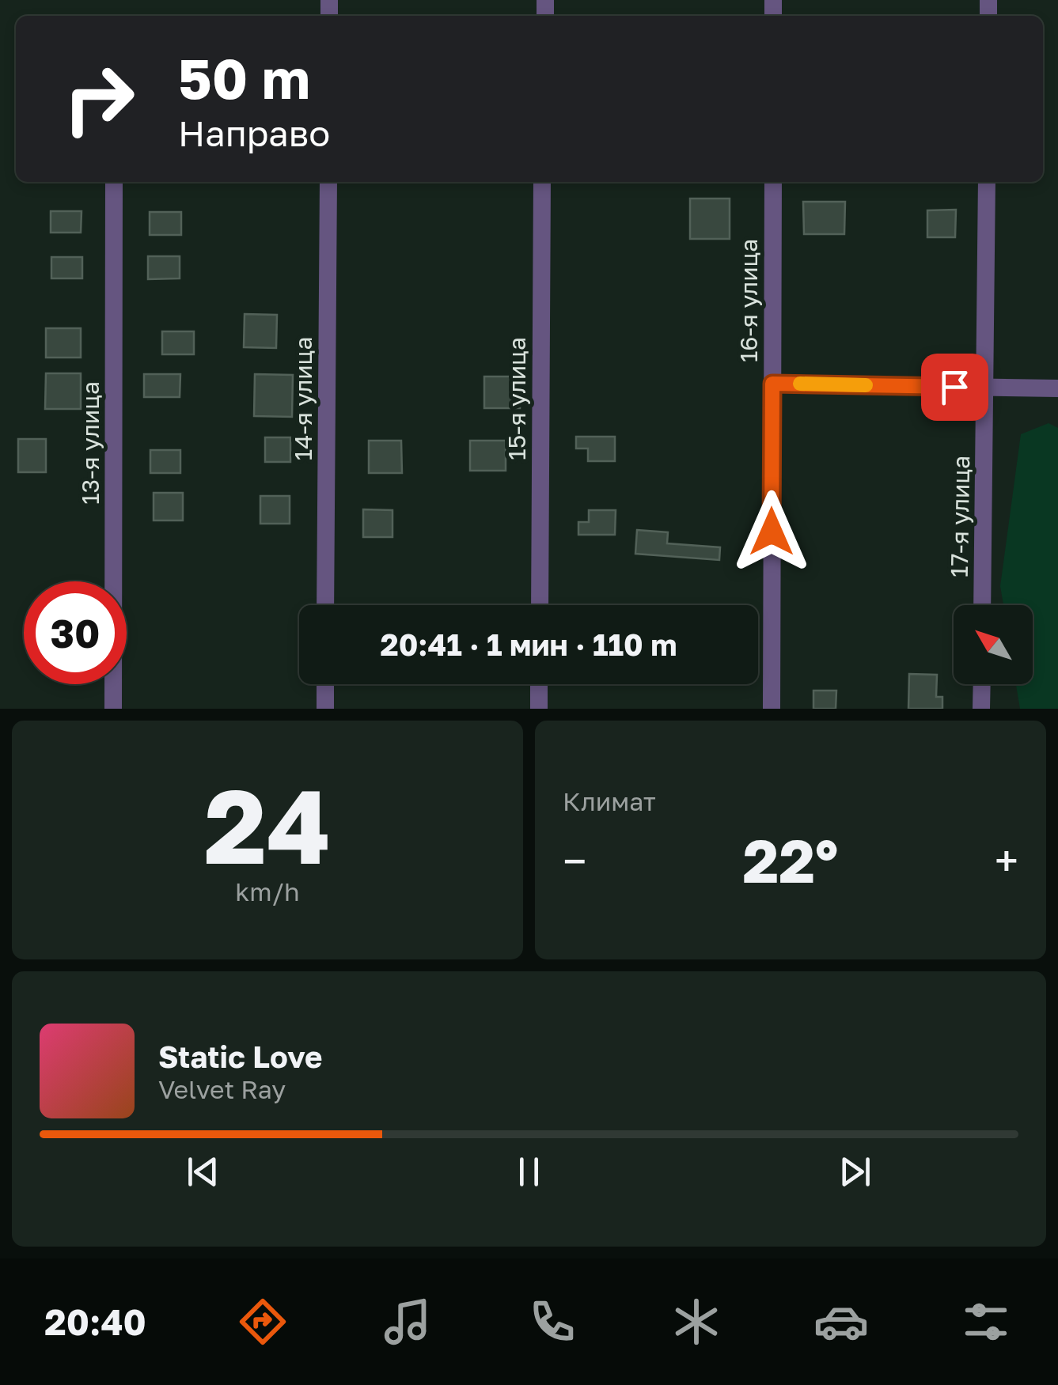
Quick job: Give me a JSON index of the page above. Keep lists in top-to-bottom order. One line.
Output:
{"streets":{"street":["16-я улица","14-я улица","15-я улица","13-я улица","17-я улица"]},"north":"top left","page":{"turn":["50 m","Направо"],"limit":"30","trip":"20:41 · 1 мин · 110 m","tile":[["24","km/h"],"Климат"],"heat":["−","22°","+"],"song":["Static Love","Velvet Ray"],"tabs":"20:40"}}
